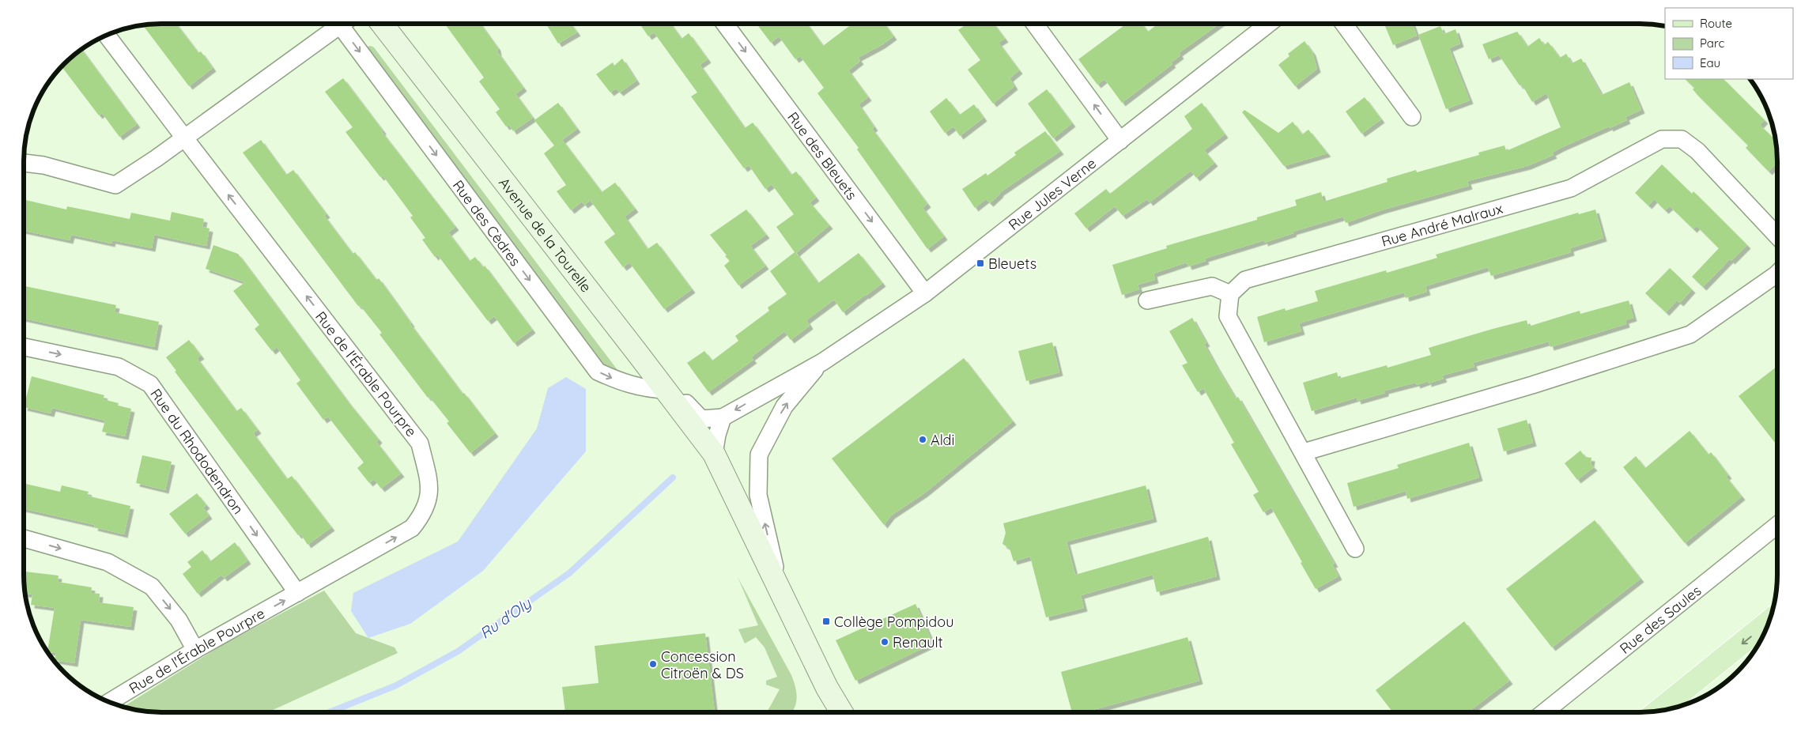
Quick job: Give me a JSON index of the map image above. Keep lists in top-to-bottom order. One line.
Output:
{"streets":{"main road":["Avenue de la Tourelle"],"street":["Rue des Bleuets","Rue Jules Verne","Rue des Cèdres","Rue André Malraux","Rue de l'Érable Pourpre","Rue du Rhododendron","Rue des Saules"]},"crossings":[["Rue des Bleuets","Rue Jules Verne"],["Rue Jules Verne","Avenue de la Tourelle"],["Rue des Cèdres","Avenue de la Tourelle"],["Rue de l'Érable Pourpre","Rue du Rhododendron"]],"one_way":["Rue des Bleuets","Rue des Cèdres"],"water":["Ru d'Oly"],"places":{"transit":["Bleuets","Collège Pompidou"],"other":["Aldi","Renault","Concession Citroën & DS"]},"legend":["Route","Parc","Eau"]}
